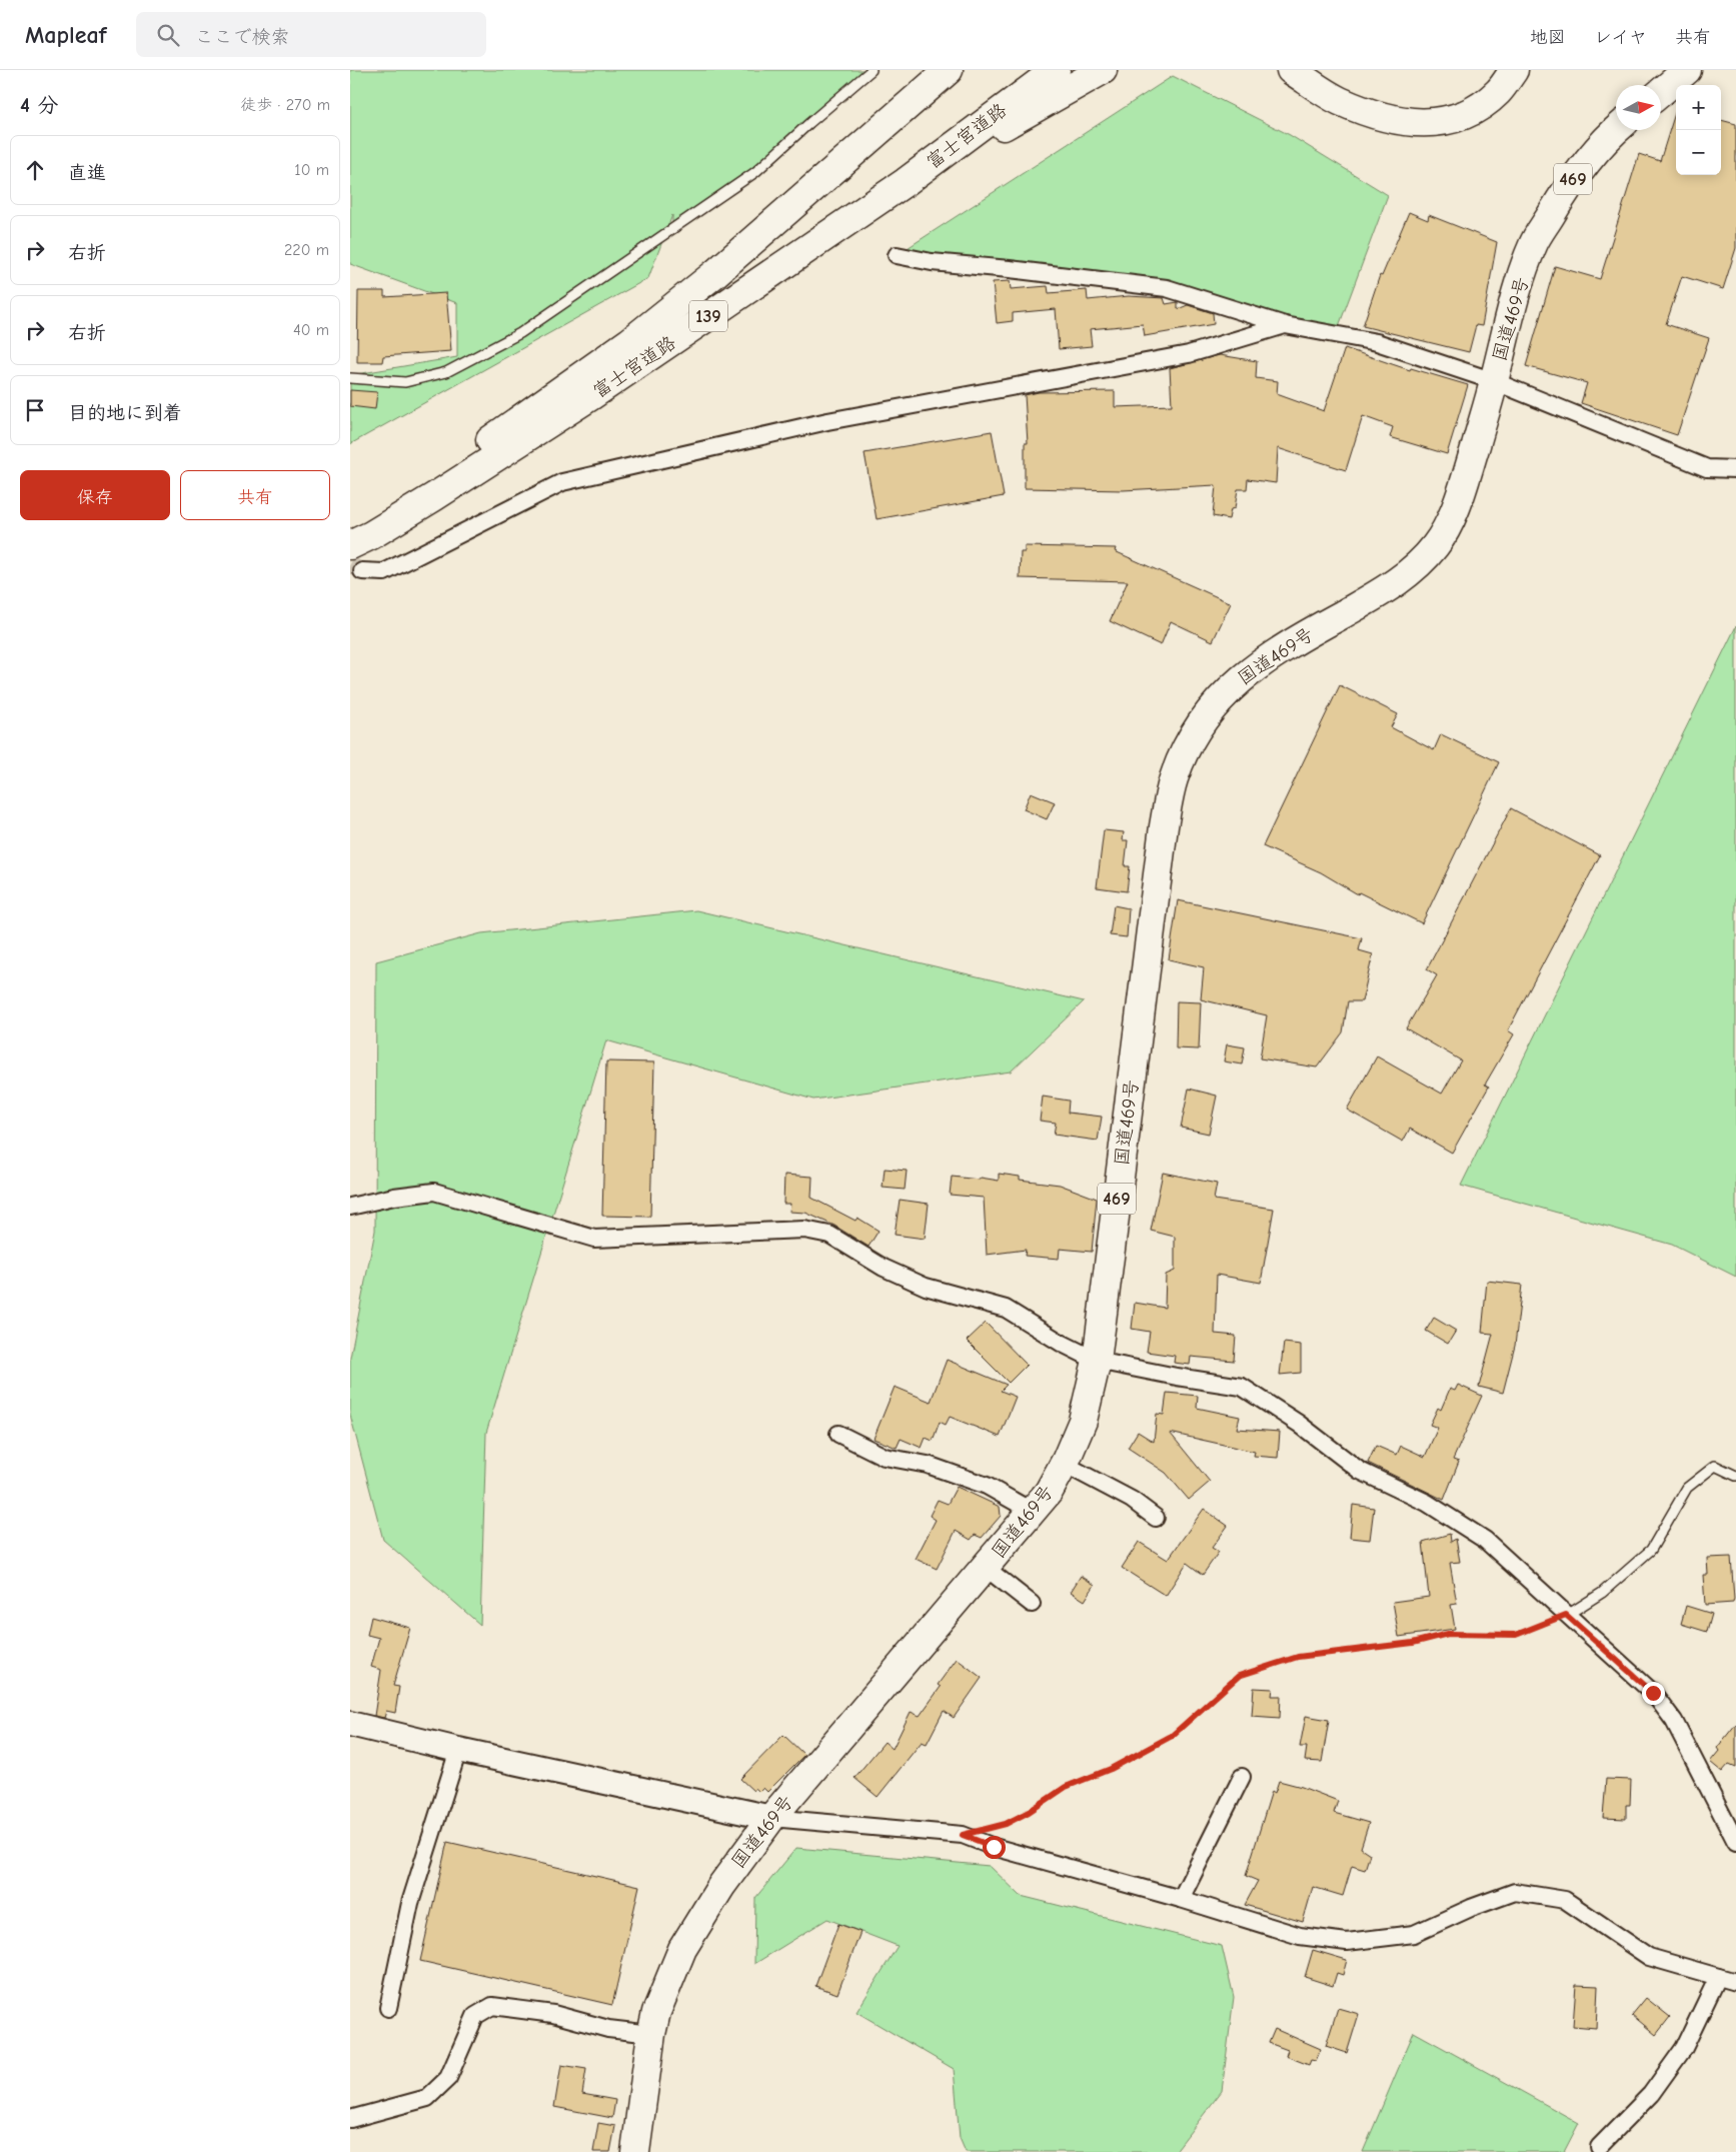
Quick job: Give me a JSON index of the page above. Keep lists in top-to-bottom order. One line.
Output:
{"streets":{"highway":["富士宮道路","469","139","国道469号"]},"north":"right","page":{"header":"Mapleaf","search":"ここで検索","nav":["地図","レイヤ","共有"],"heading":["4 分","徒歩 · 270 m"],"map_buttons":["+","−"],"list":[["直進","10 m"],["右折","220 m"],["右折","40 m"],"目的地に到着"],"buttons":["保存","共有"]}}
